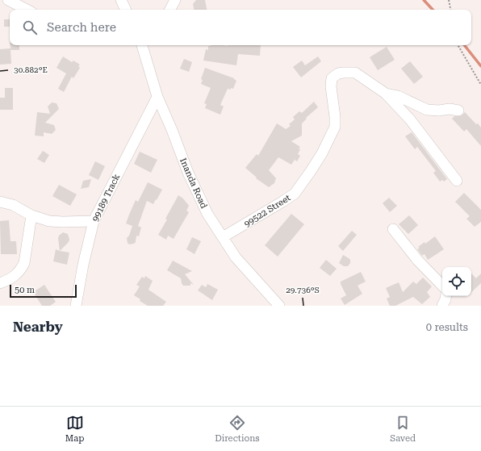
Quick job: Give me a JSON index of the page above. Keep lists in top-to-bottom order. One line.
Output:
{"streets":{"street":["Inanda Road","99189 Track","99522 Street"]},"crossings":[["Inanda Road","99189 Track"],["Inanda Road","99522 Street"]],"scale_bar":"50 m","page":{"search":"Search here","scale":"50 m","heading":["Nearby","0 results"],"nav":["Map","Directions","Saved"]},"coordinates":["30.882°E","29.736°S"]}
